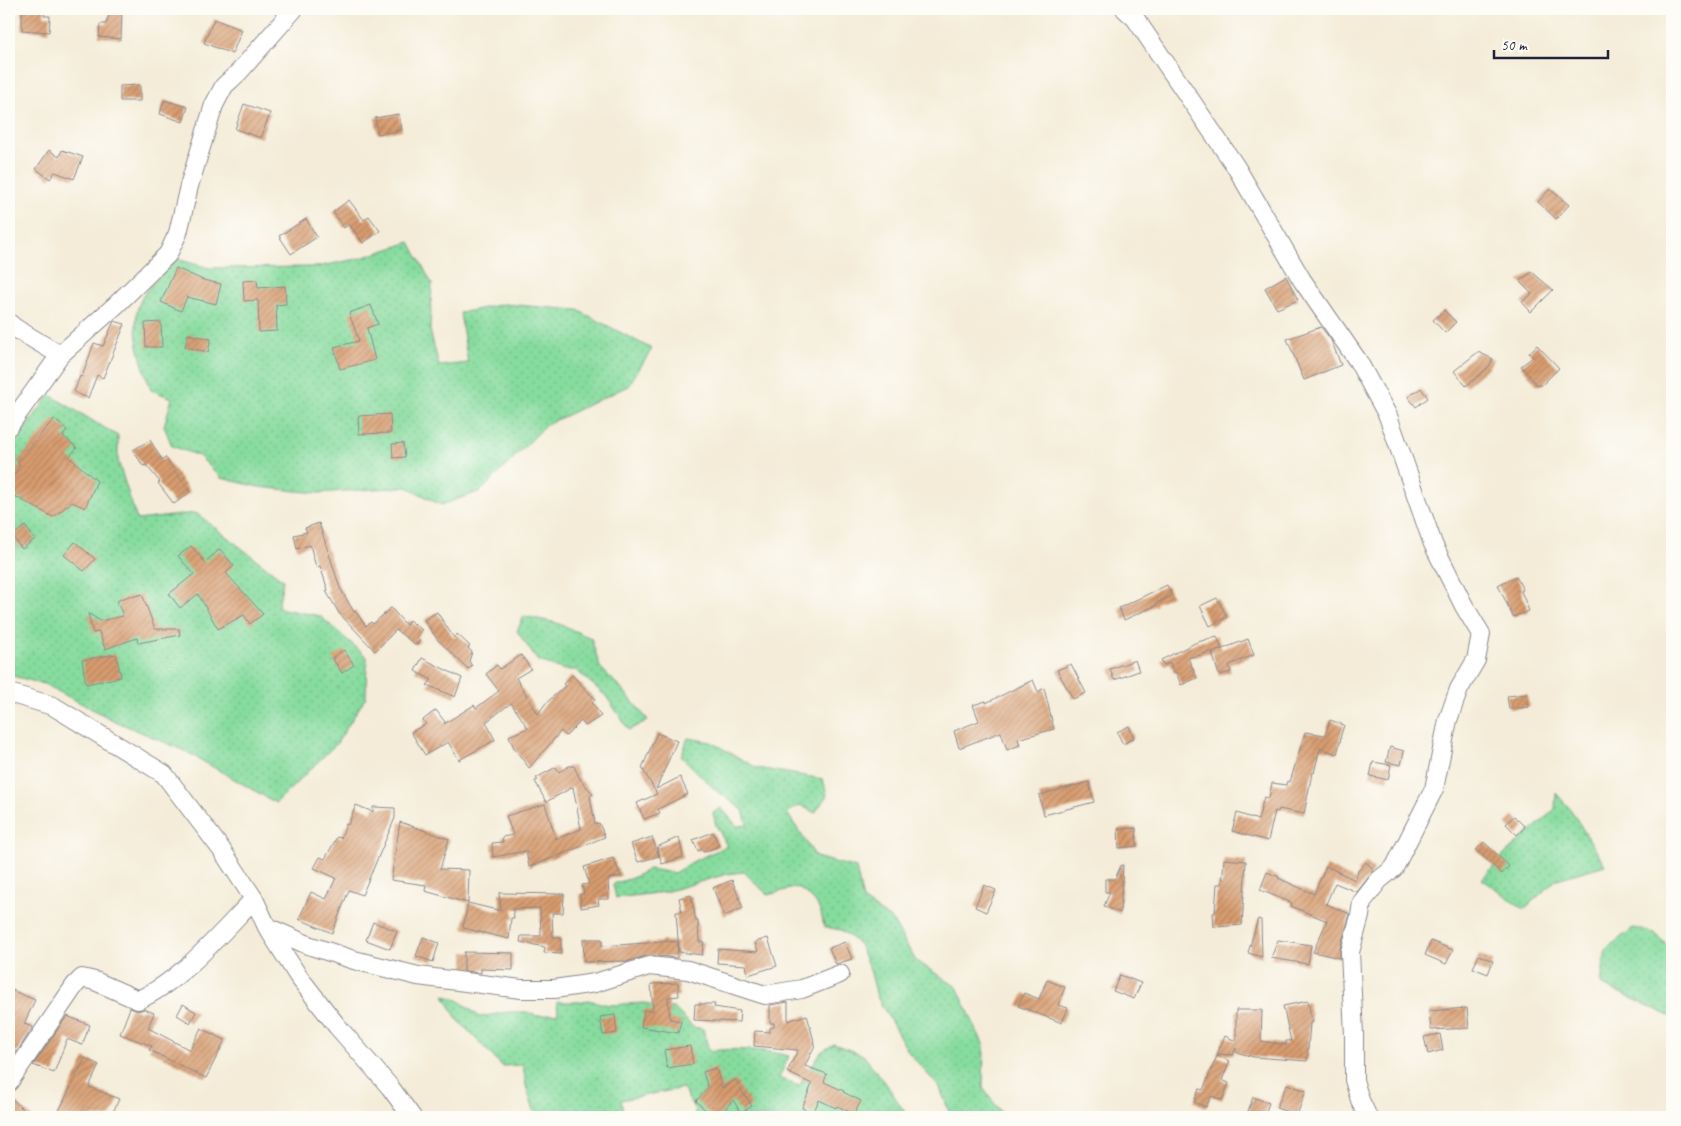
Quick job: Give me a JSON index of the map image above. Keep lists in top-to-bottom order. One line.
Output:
{"scale_bar":"50 m"}
